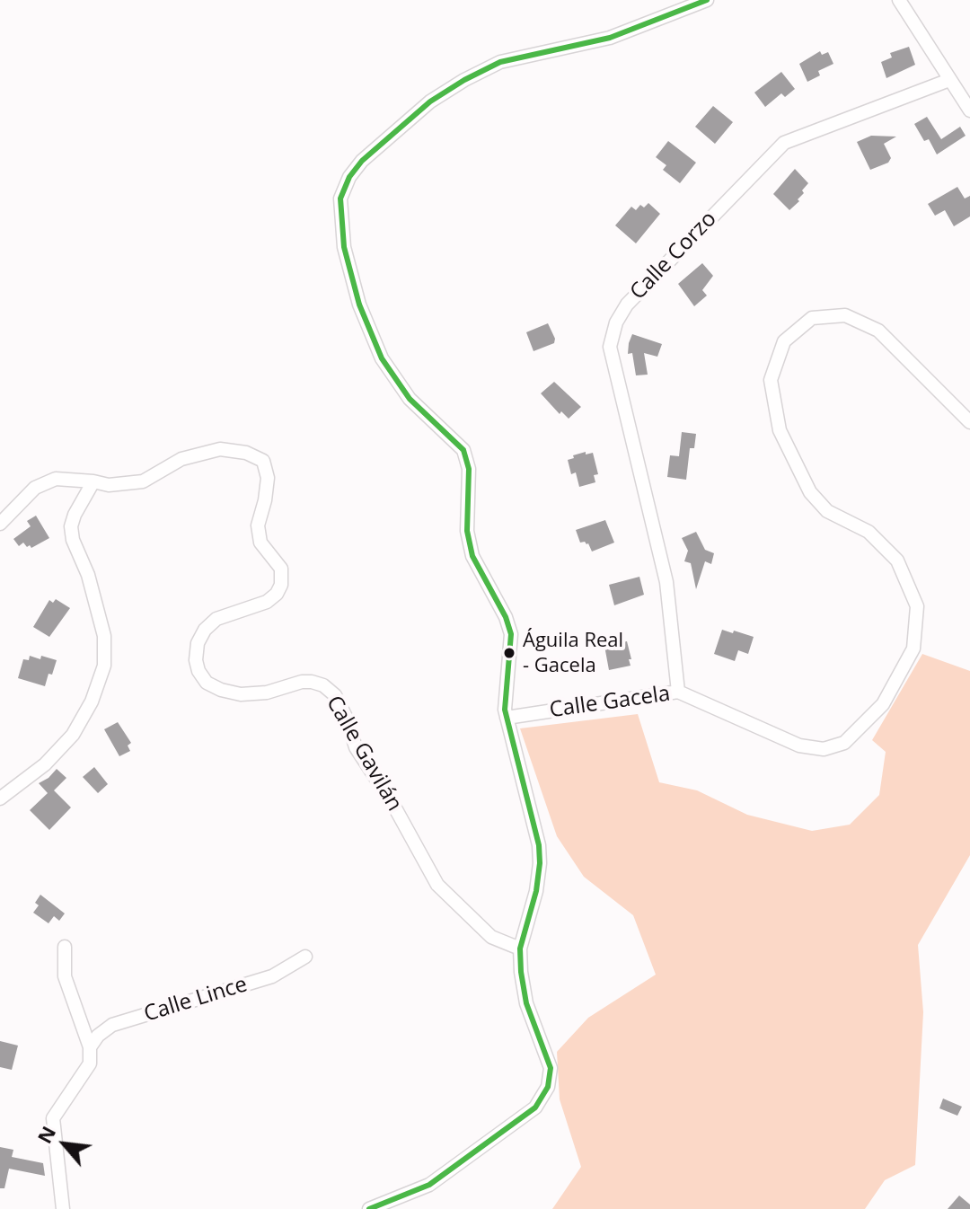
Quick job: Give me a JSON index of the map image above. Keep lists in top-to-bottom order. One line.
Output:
{"streets":{"street":["Calle Corzo","Calle Gacela","Calle Gavilán","Calle Lince"]},"crossings":[["Calle Corzo","Calle Gacela"]],"places":["Águila Real - Gacela"],"north":"top left"}
